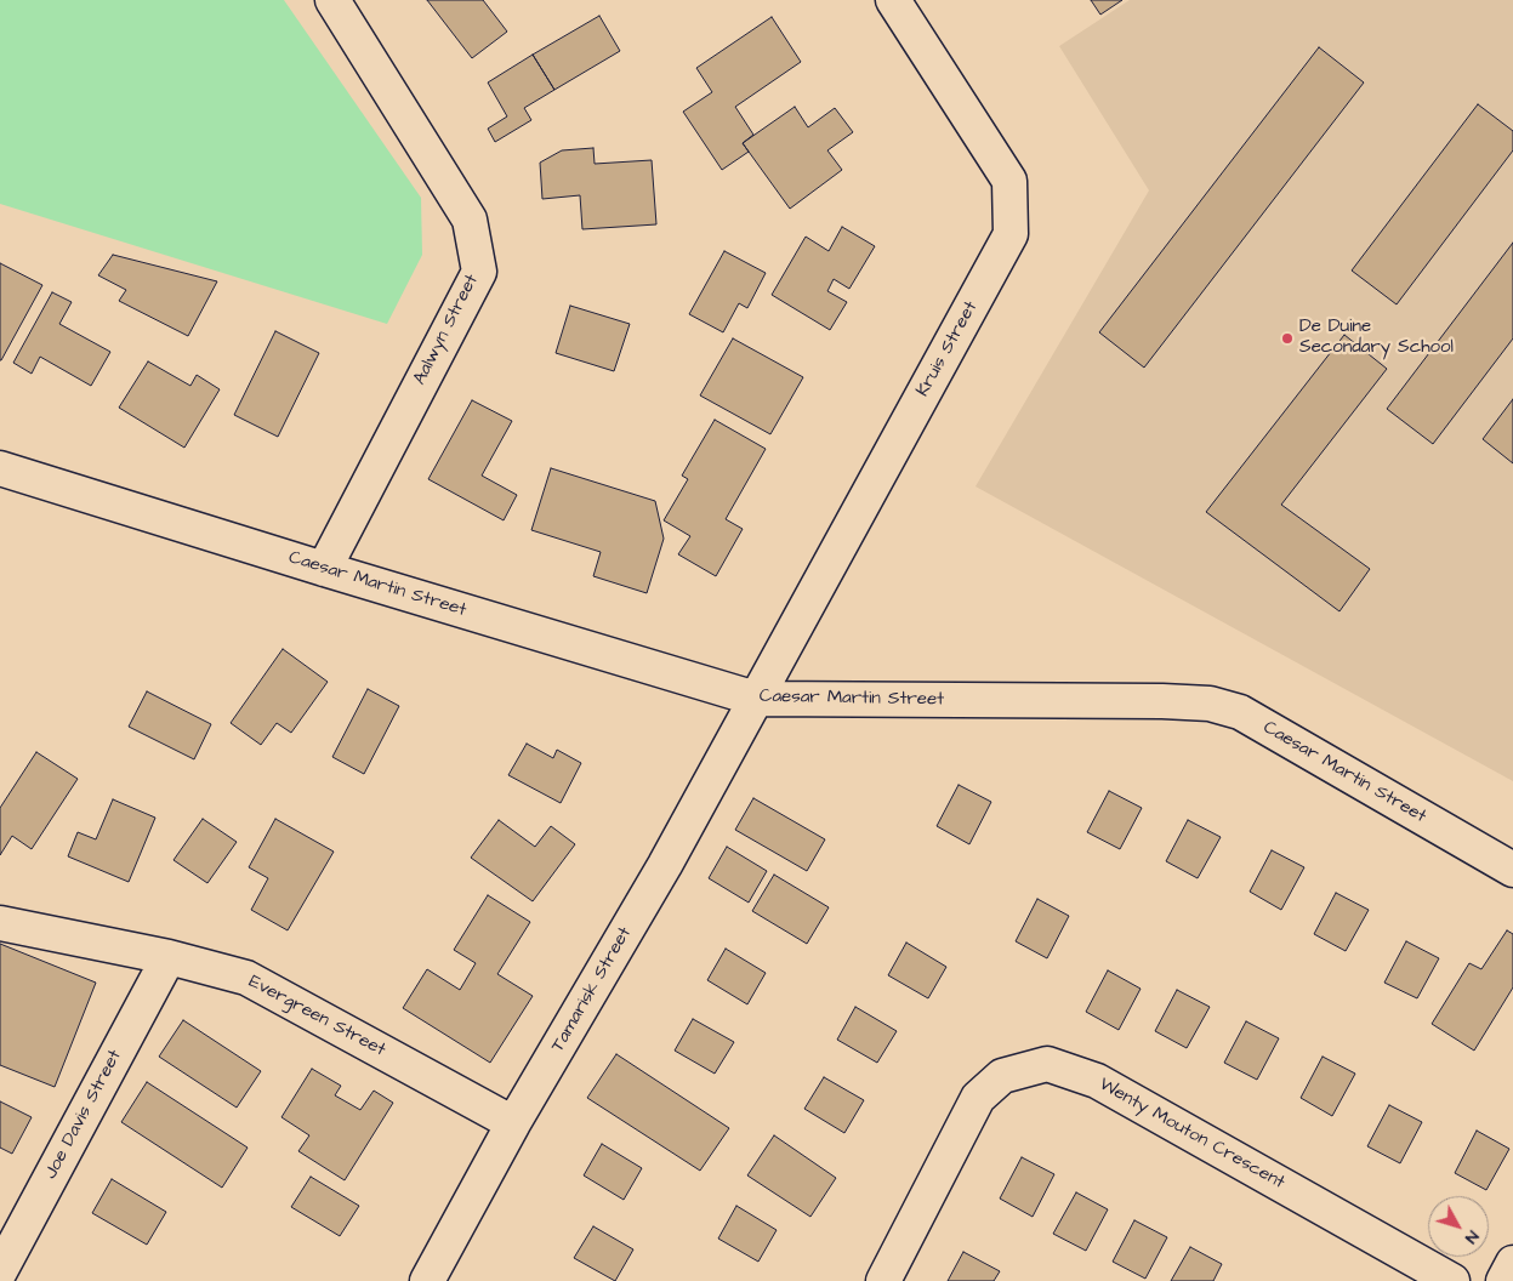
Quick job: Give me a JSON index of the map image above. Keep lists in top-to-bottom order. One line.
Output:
{"streets":{"street":["Aalwyn Street","Kruis Street","Caesar Martin Street","Tamarisk Street","Evergreen Street","Joe Davis Street","Wenty Mouton Crescent"]},"crossings":[["Aalwyn Street","Caesar Martin Street"],["Kruis Street","Caesar Martin Street"],["Kruis Street","Tamarisk Street"],["Caesar Martin Street","Tamarisk Street"],["Tamarisk Street","Evergreen Street"],["Evergreen Street","Joe Davis Street"]],"places":["De Duine Secondary School"],"north":"bottom right"}
